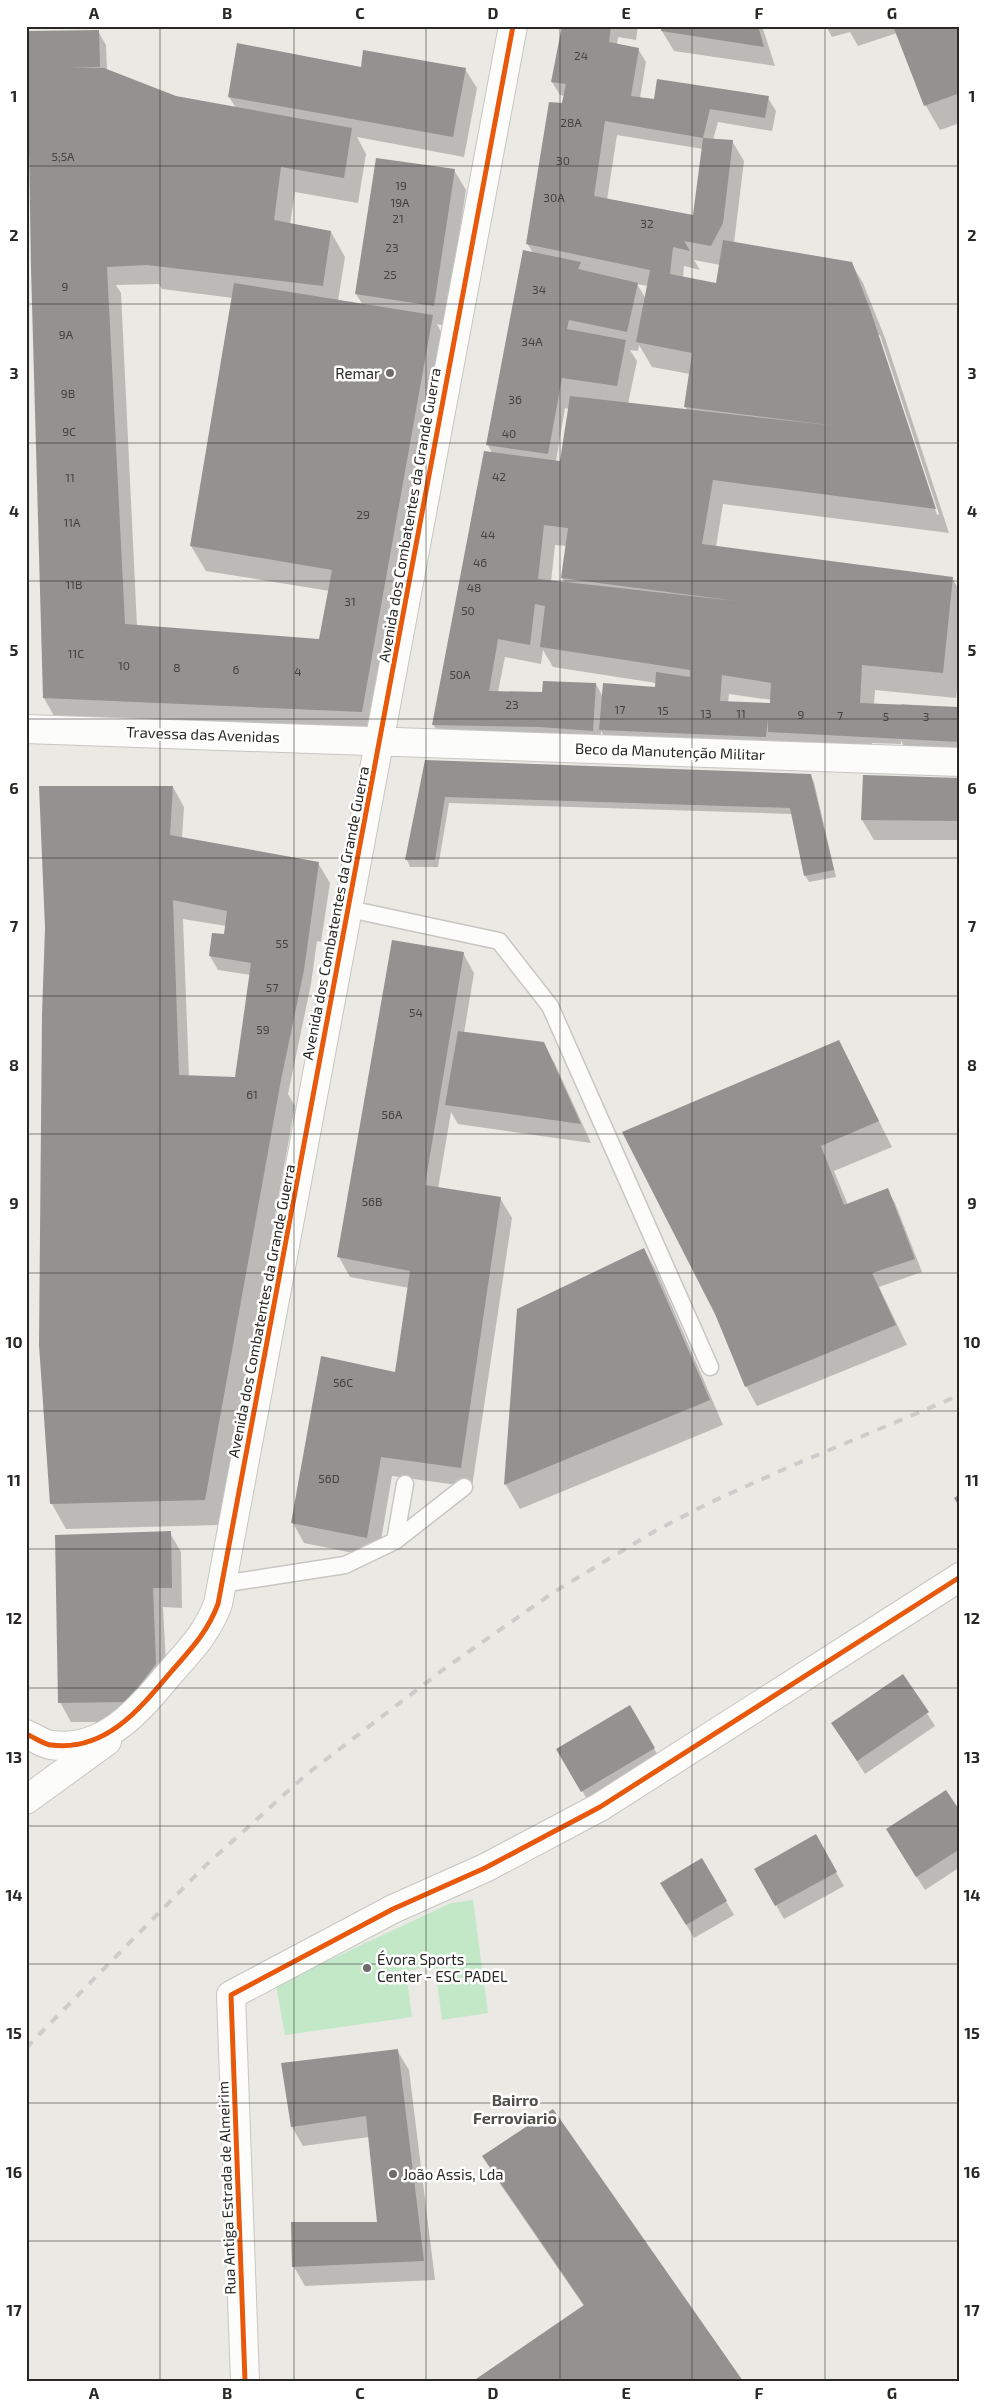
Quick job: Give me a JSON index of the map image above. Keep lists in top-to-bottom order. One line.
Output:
{"streets":{"street":["Avenida dos Combatentes da Grande Guerra","Travessa das Avenidas","Beco da Manutenção Militar","Rua Antiga Estrada de Almeirim"]},"crossings":[["Avenida dos Combatentes da Grande Guerra","Travessa das Avenidas"],["Avenida dos Combatentes da Grande Guerra","Beco da Manutenção Militar"],["Travessa das Avenidas","Beco da Manutenção Militar"]],"districts":["Bairro Ferroviario"],"places":["Remar","Évora Sports Center - ESC PADEL","João Assis, Lda"],"house_numbers":["24","28A","5;5A","30","19","30A","19A","21","32","23","25","9","34","9A","34A","9B","36","9C","40","42","11","29","11A","44","46","11B","48","31","50","11C","10","8","6","4","50A","23","17","15","13","11","9","7","5","3","55","57","54","59","61","56A","56B","56C","56D"],"grid":{"columns":["A","B","C","D","E","F","G"],"rows":["1","2","3","4","5","6","7","8","9","10","11","12","13","14","15","16","17"]}}
